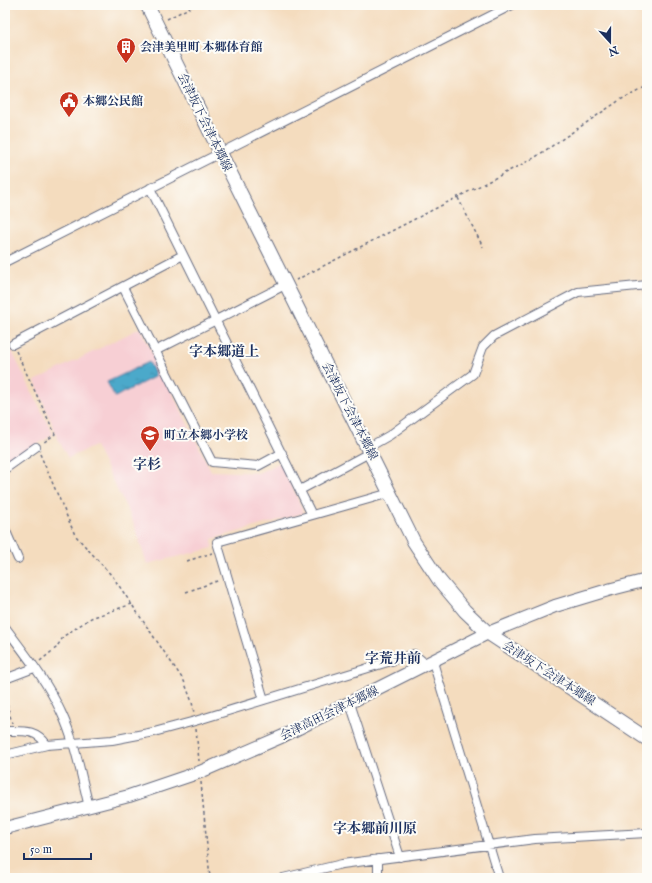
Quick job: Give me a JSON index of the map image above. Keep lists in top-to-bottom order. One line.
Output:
{"streets":{"main road":["会津坂下会津本郷線","会津高田会津本郷線"]},"crossings":[["会津坂下会津本郷線","会津高田会津本郷線"]],"districts":["字本郷道上","字杉","字荒井前","字本郷前川原"],"places":{"building":["会津美里町 本郷体育館"],"public building":["本郷公民館"],"school or university":["町立本郷小学校"]},"scale_bar":"50 m","north":"bottom"}
